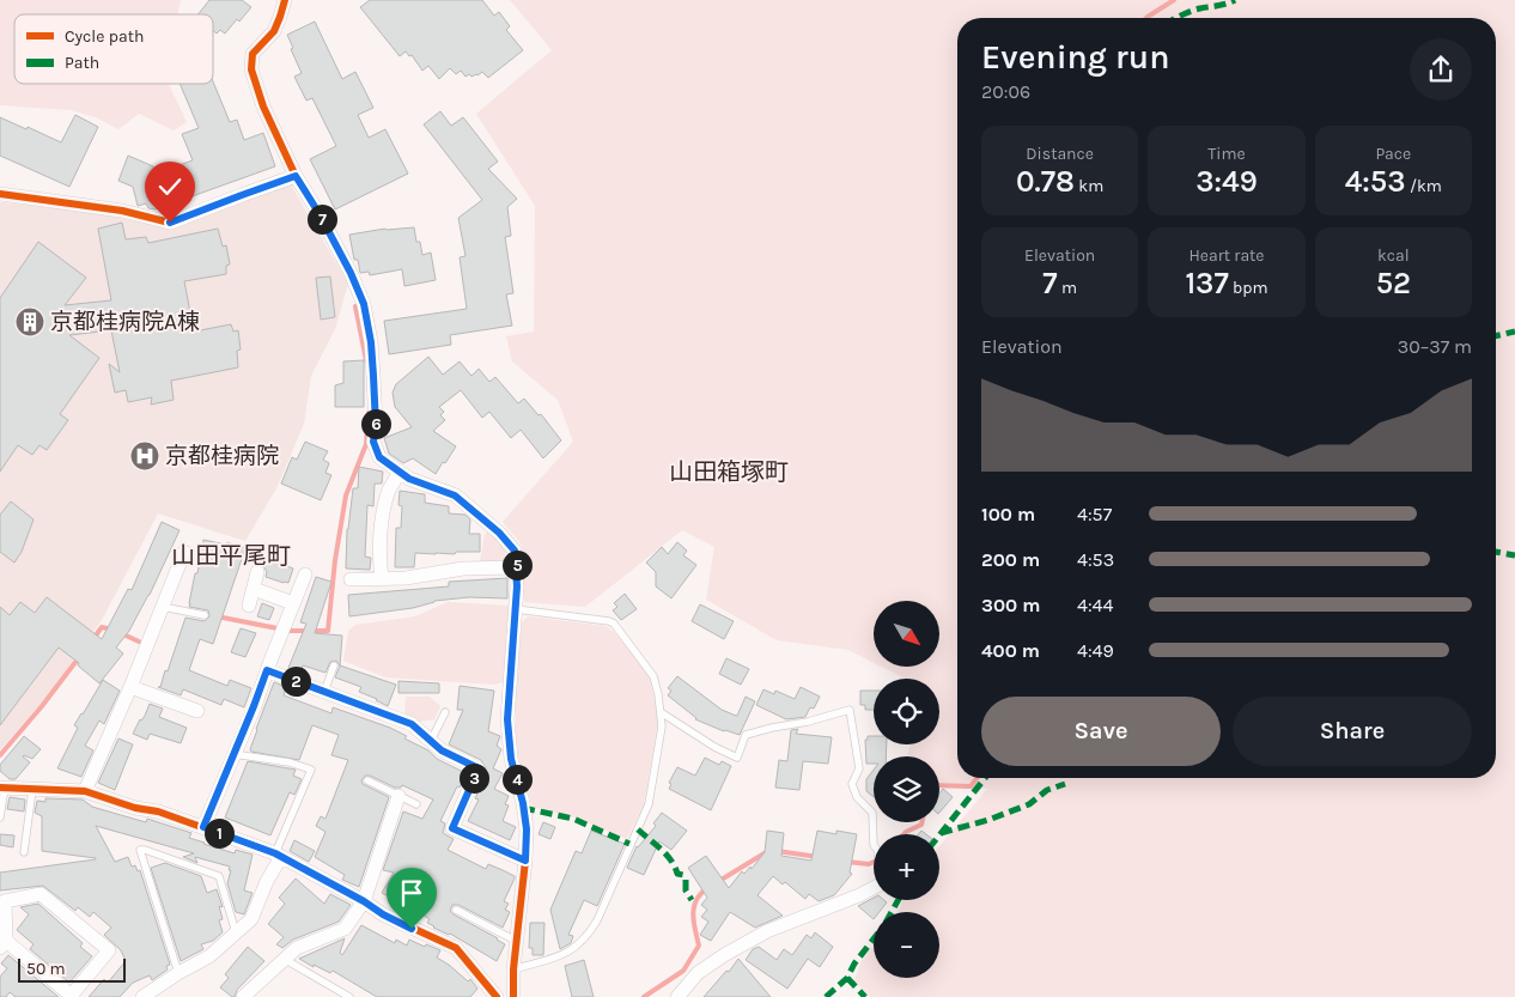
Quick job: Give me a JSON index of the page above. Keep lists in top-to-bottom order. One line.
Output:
{"districts":["山田箱塚町","山田平尾町"],"places":{"building":["京都桂病院A棟"],"hospital":["京都桂病院"]},"legend":["Cycle path","Path"],"scale_bar":"50 m","north":"bottom right","page":{"heading":["Evening run","20:06"],"stats":[["Distance","0.78 km"],["Time","3:49"],["Pace","4:53 /km"],["Elevation","7 m"],["Heart rate","137 bpm"],["kcal","52"]],"pins":["7","6","5","2","3","4","1"],"chart":["Elevation","30–37 m"],"list":[{"name":"100 m","note":"4:57"},{"name":"200 m","note":"4:53"},{"name":"300 m","note":"4:44"},{"name":"400 m","note":"4:49"}],"map_buttons":["+","−"],"buttons":["Save","Share"],"scale":"50 m"}}
